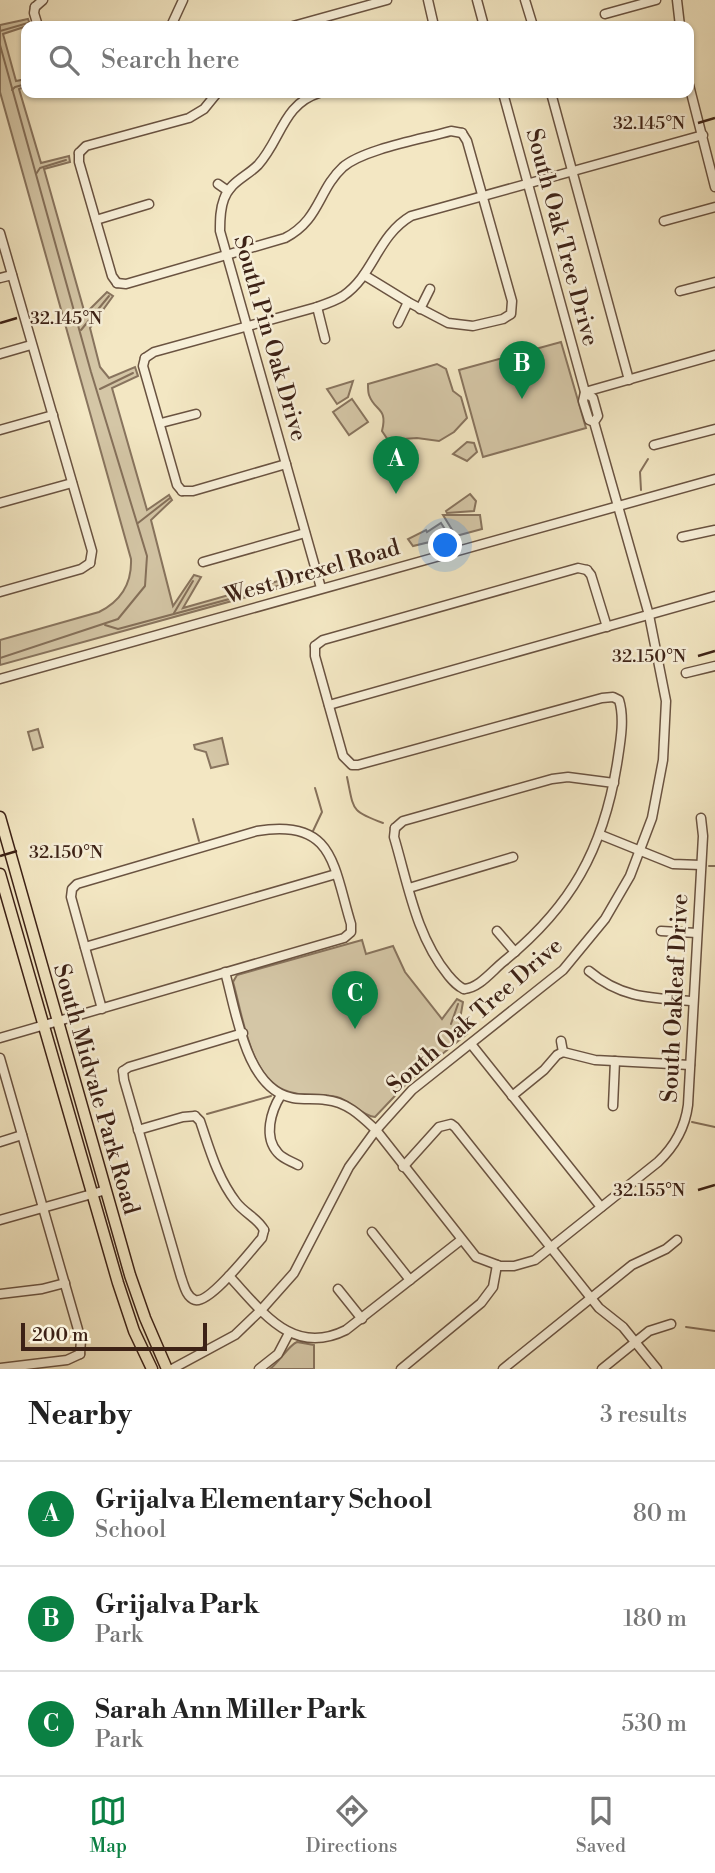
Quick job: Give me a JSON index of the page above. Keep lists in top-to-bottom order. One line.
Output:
{"streets":{"main road":["South Midvale Park Road"],"street":["South Oak Tree Drive","South Pin Oak Drive","West Drexel Road","South Oakleaf Drive"]},"crossings":[["South Oak Tree Drive","West Drexel Road"],["South Oak Tree Drive","South Midvale Park Road"],["South Pin Oak Drive","West Drexel Road"]],"scale_bar":"200 m","page":{"search":"Search here","pins":["B","A","C"],"scale":"200 m","heading":["Nearby","3 results"],"list":[{"mark":"A","name":"Grijalva Elementary School","note":"School","value":"80 m"},{"mark":"B","name":"Grijalva Park","note":"Park","value":"180 m"},{"mark":"C","name":"Sarah Ann Miller Park","note":"Park","value":"530 m"}],"nav":["Map","Directions","Saved"]},"coordinates":["32.145°N","32.150°N","32.155°N"]}
